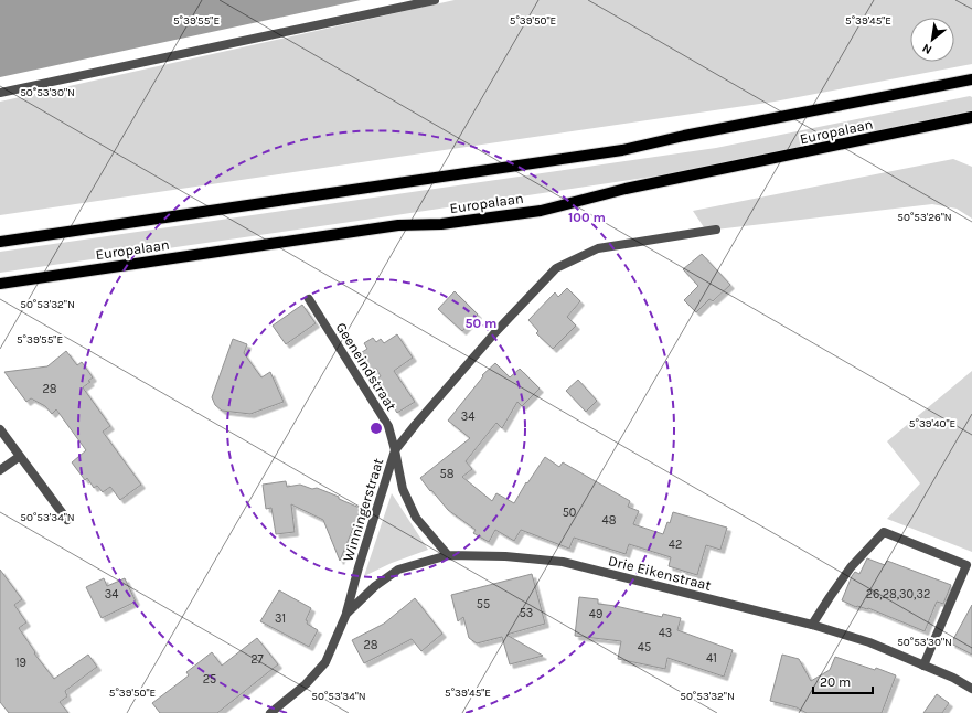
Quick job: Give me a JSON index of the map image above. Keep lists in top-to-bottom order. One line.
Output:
{"streets":{"main road":["Europalaan"],"street":["Geeneindstraat","Winningerstraat","Drie Eikenstraat"]},"crossings":[["Geeneindstraat","Winningerstraat"],["Winningerstraat","Drie Eikenstraat"]],"house_numbers":["28","34","58","50","48","42","34","26,28,30,32","55","53","49","31","43","28","45","41","27","19","25"],"scale_bar":"20 m","north":"bottom left","coordinates":["5°39'50\"E","5°39'45\"E","5°39'55\"E","50°53'30\"N","50°53'26\"N","50°53'32\"N","5°39'40\"E","50°53'34\"N"],"rings":["100 m","50 m"]}
